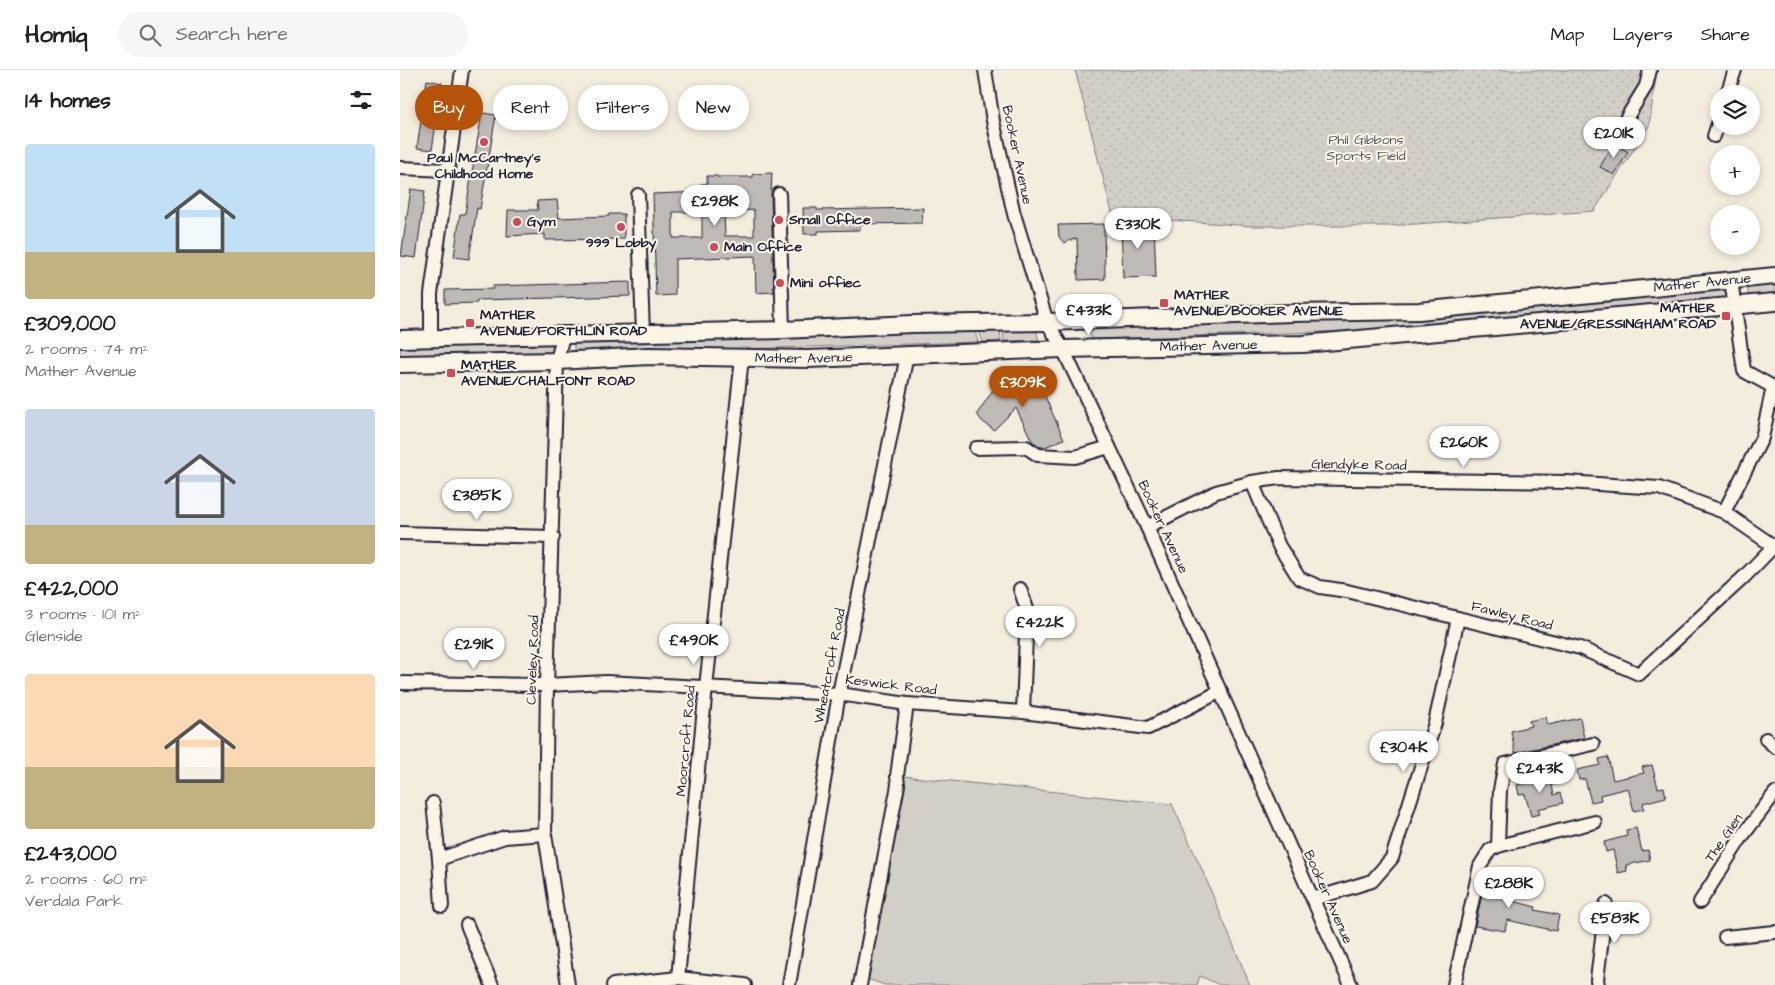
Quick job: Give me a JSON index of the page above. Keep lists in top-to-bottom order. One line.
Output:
{"streets":{"main road":["Mather Avenue"],"street":["Booker Avenue","Glendyke Road","Fawley Road","Cleveley Road","Wheatcroft Road","Keswick Road","Moorcroft Road","The Glen"]},"crossings":[["Booker Avenue","Mather Avenue"],["Booker Avenue","Glendyke Road"],["Booker Avenue","Keswick Road"],["Mather Avenue","Cleveley Road"],["Mather Avenue","Wheatcroft Road"],["Mather Avenue","Moorcroft Road"],["Glendyke Road","Fawley Road"],["Cleveley Road","Keswick Road"],["Wheatcroft Road","Keswick Road"],["Keswick Road","Moorcroft Road"]],"parks":["Phil Gibbons Sports Field"],"places":{"other":["Paul McCartney's Childhood Home","Small Office","Gym","999 Lobby","Main Office","Mini offiec"],"transit":["MATHER AVENUE/BOOKER AVENUE","MATHER AVENUE/GRESSINGHAM ROAD","MATHER AVENUE/FORTHLIN ROAD","MATHER AVENUE/CHALFONT ROAD"]},"page":{"header":"Homiq","search":"Search here","nav":["Map","Layers","Share"],"heading":"14 homes","map_buttons":["+","−"],"chip":["Buy","Rent","Filters","New"],"price":["£201K","£298K","£330K","£433K","£309K","£260K","£385K","£422K","£490K","£291K","£304K","£243K","£288K","£583K"],"list":[{"name":"£309,000","note":"2 rooms · 74 m² · Mather Avenue"},{"name":"£422,000","note":"3 rooms · 101 m² · Glenside"},{"name":"£243,000","note":"2 rooms · 60 m² · Verdala Park"}]}}
